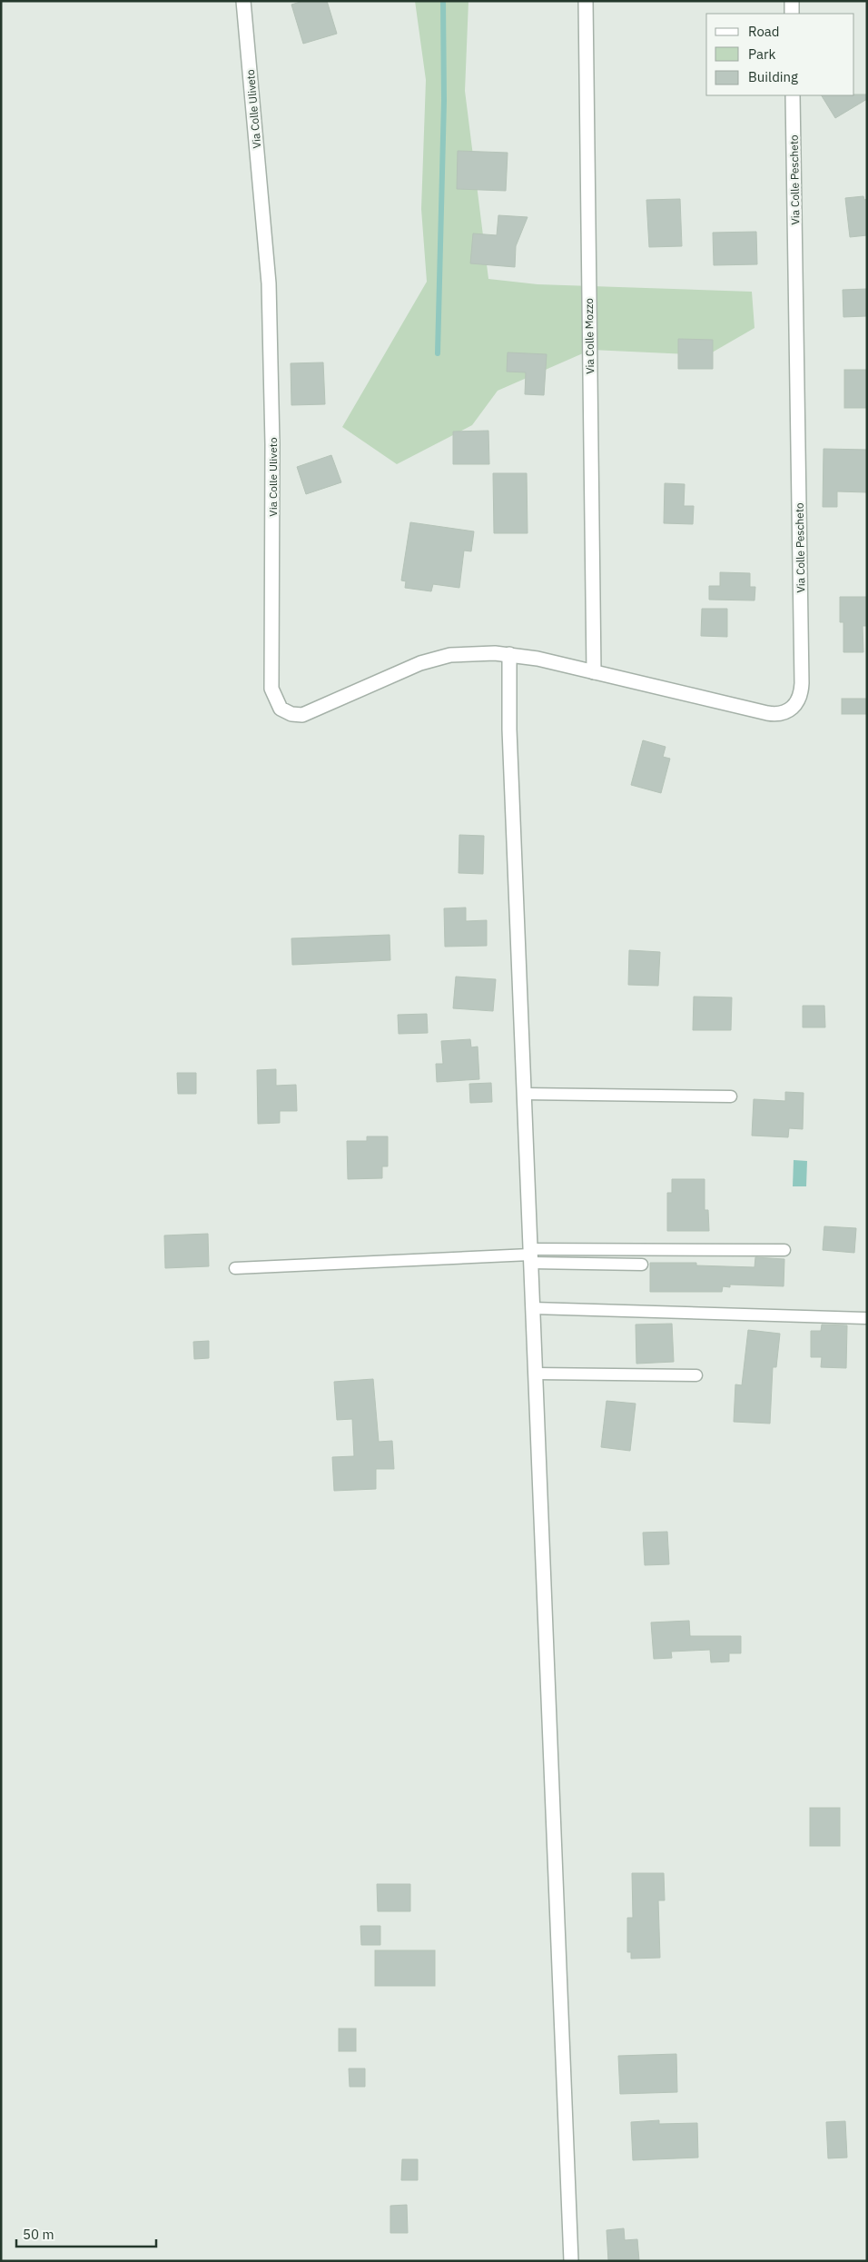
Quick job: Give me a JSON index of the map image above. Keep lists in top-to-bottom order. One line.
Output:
{"streets":{"street":["Via Colle Uliveto","Via Colle Pescheto","Via Colle Mozzo"]},"crossings":[["Via Colle Uliveto","Via Colle Pescheto"],["Via Colle Pescheto","Via Colle Mozzo"]],"legend":["Road","Park","Building"],"scale_bar":"50 m"}
